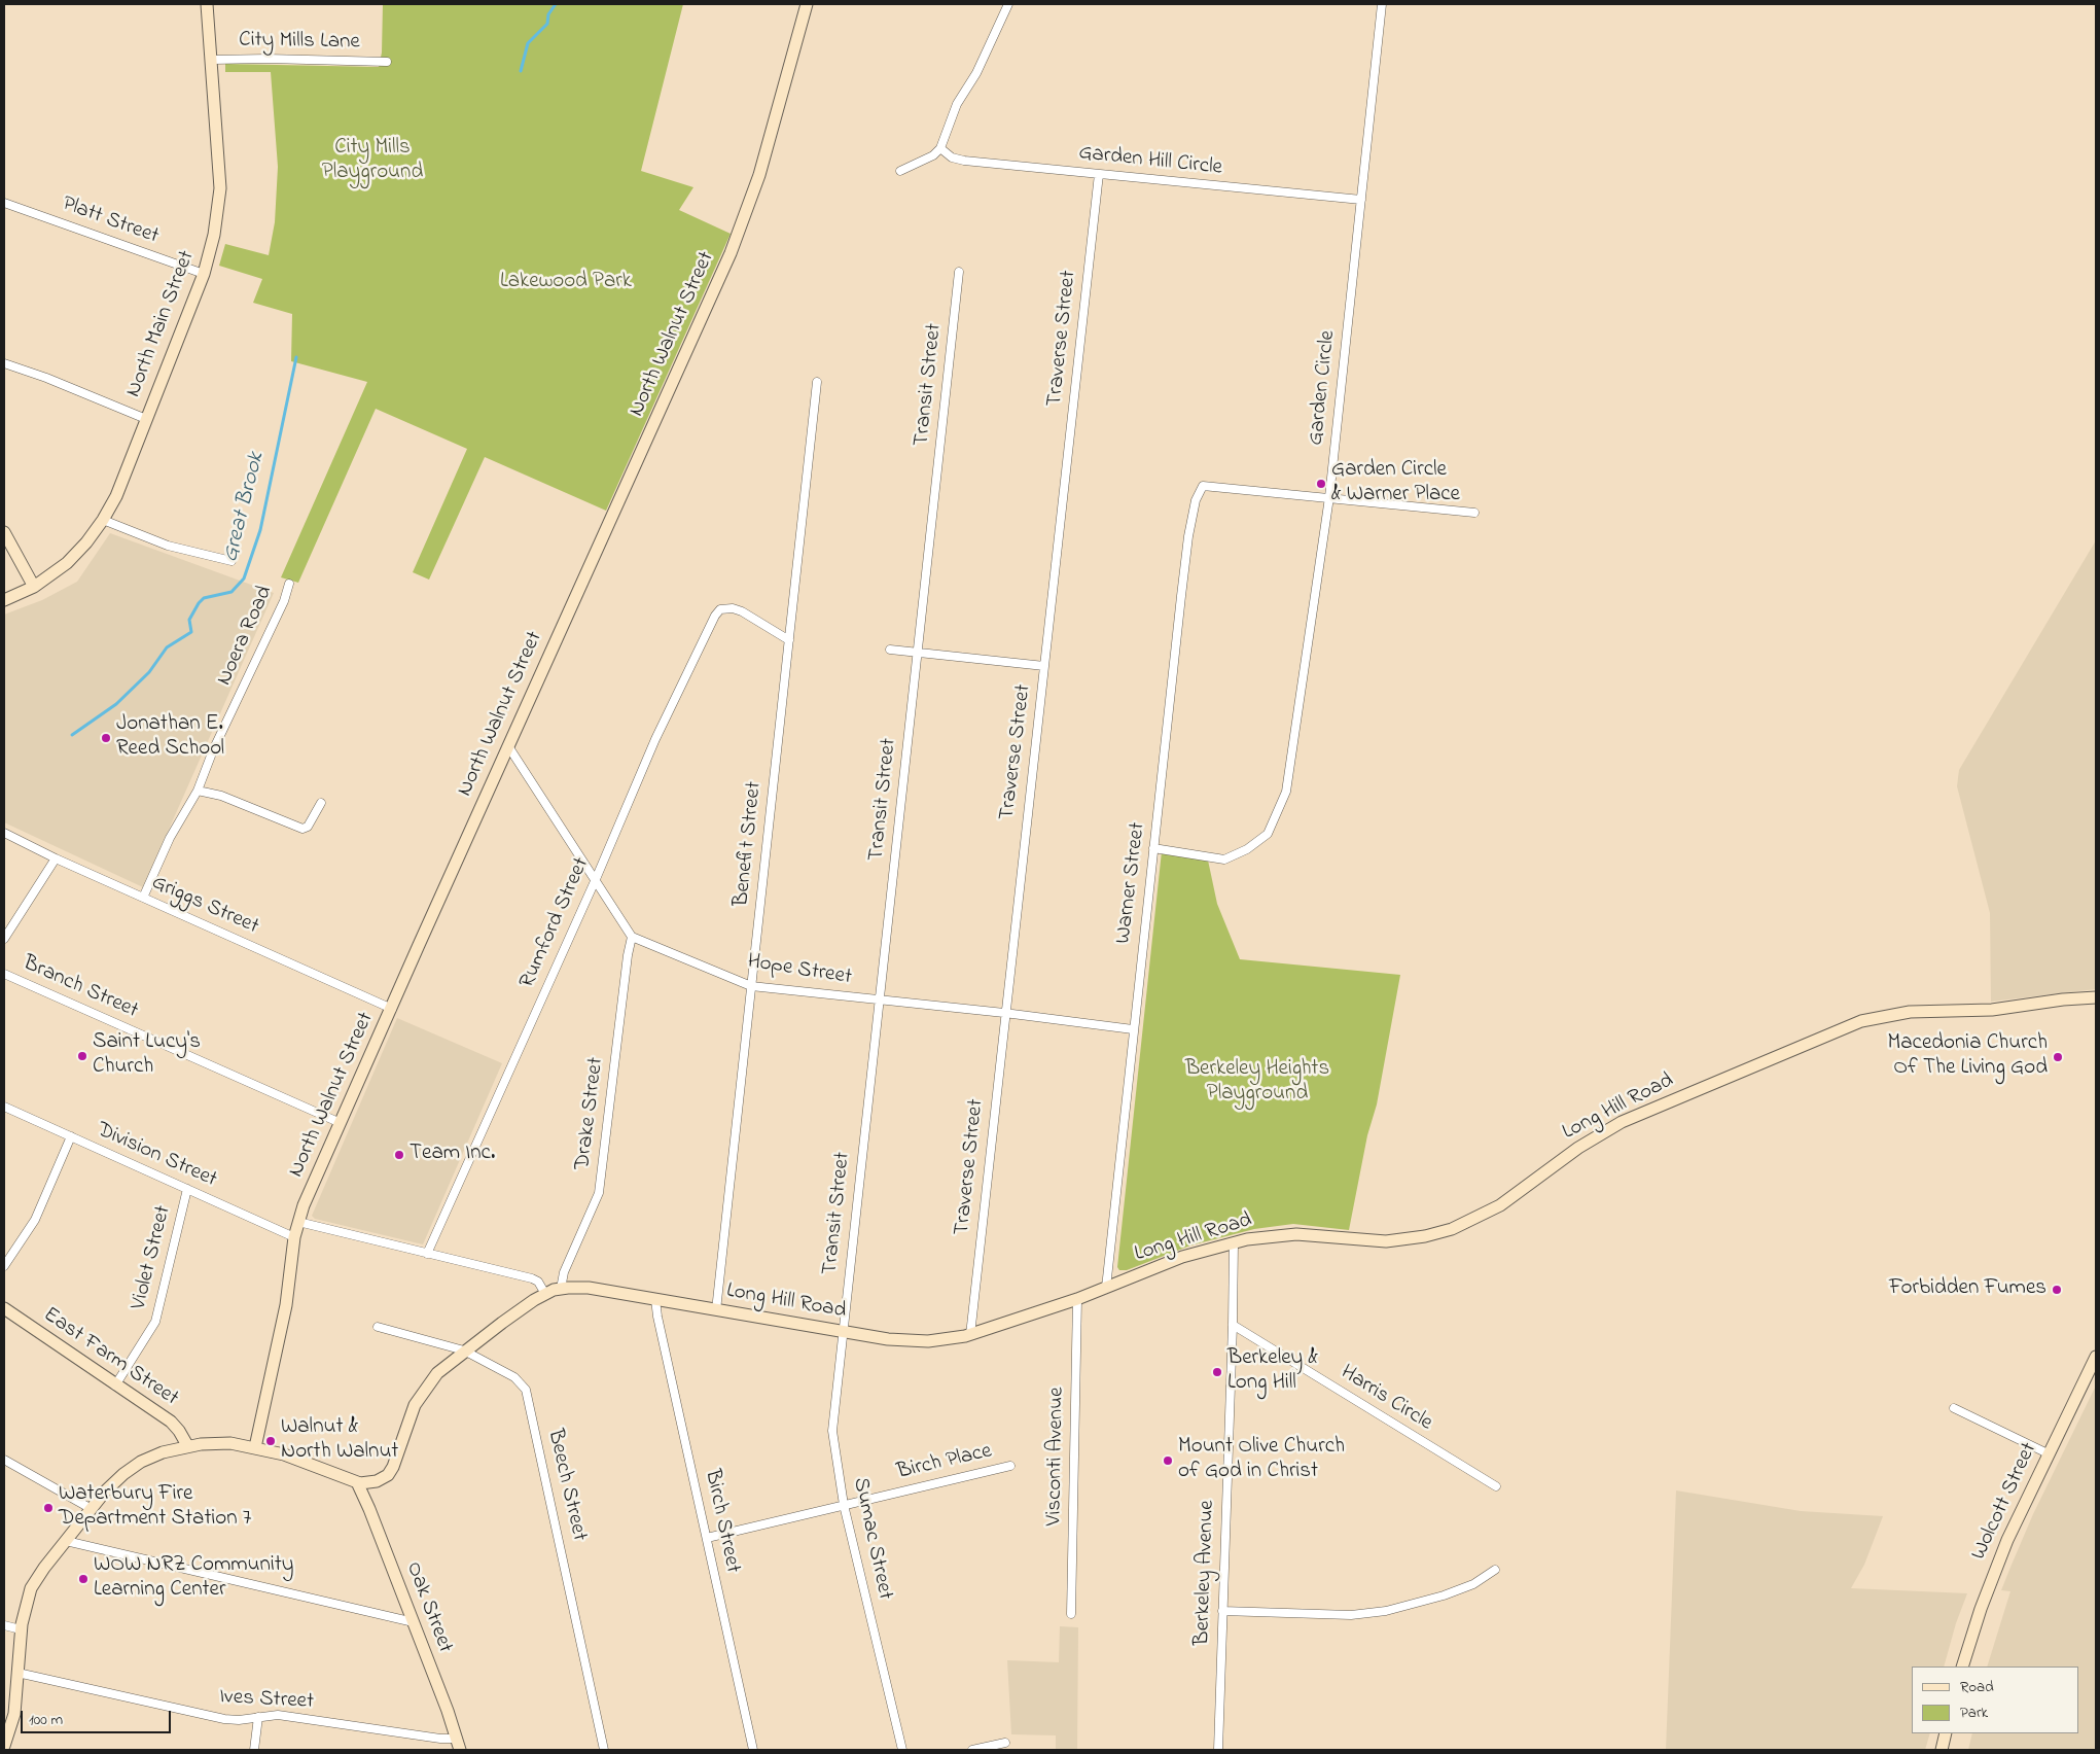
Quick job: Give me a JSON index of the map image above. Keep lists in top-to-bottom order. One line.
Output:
{"streets":{"main road":["North Main Street","North Walnut Street","Long Hill Road","East Farm Street","Wolcott Street","Oak Street"],"street":["City Mills Lane","Garden Hill Circle","Platt Street","Traverse Street","Transit Street","Garden Circle","Noera Road","Benefit Street","Warner Street","Griggs Street","Rumford Street","Hope Street","Branch Street","Drake Street","Division Street","Violet Street","Harris Circle","Visconti Avenue","Birch Place","Beech Street","Birch Street","Sumac Street","Berkeley Avenue","Ives Street"]},"crossings":[["City Mills Lane","North Main Street"],["Garden Hill Circle","Traverse Street"],["Garden Hill Circle","Garden Circle"],["Platt Street","North Main Street"],["North Walnut Street","Griggs Street"],["North Walnut Street","Branch Street"],["North Walnut Street","Division Street"],["Traverse Street","Hope Street"],["Traverse Street","Long Hill Road"],["Transit Street","Hope Street"],["Transit Street","Long Hill Road"],["Transit Street","Sumac Street"],["Garden Circle","Warner Street"],["Noera Road","Griggs Street"],["Benefit Street","Rumford Street"],["Benefit Street","Hope Street"],["Benefit Street","Long Hill Road"],["Warner Street","Hope Street"],["Warner Street","Long Hill Road"],["Hope Street","Drake Street"],["Long Hill Road","Drake Street"],["Long Hill Road","Visconti Avenue"],["Long Hill Road","Beech Street"],["Long Hill Road","Birch Street"],["Long Hill Road","Sumac Street"],["Long Hill Road","Berkeley Avenue"],["Long Hill Road","Oak Street"],["Division Street","Violet Street"],["Violet Street","East Farm Street"],["Harris Circle","Berkeley Avenue"],["Birch Place","Birch Street"],["Birch Place","Sumac Street"],["Oak Street","Ives Street"]],"water":["Great Brook"],"parks":["City Mills Playground","Lakewood Park","Berkeley Heights Playground"],"places":["Garden Circle & Warner Place","Jonathan E. Reed School","Saint Lucy's Church","Macedonia Church Of The Living God","Team Inc.","Forbidden Fumes","Berkeley & Long Hill","Walnut & North Walnut","Mount Olive Church of God in Christ","Waterbury Fire Department Station 7","WOW NRZ Community Learning Center"],"legend":["Road","Park"],"scale_bar":"100 m"}
